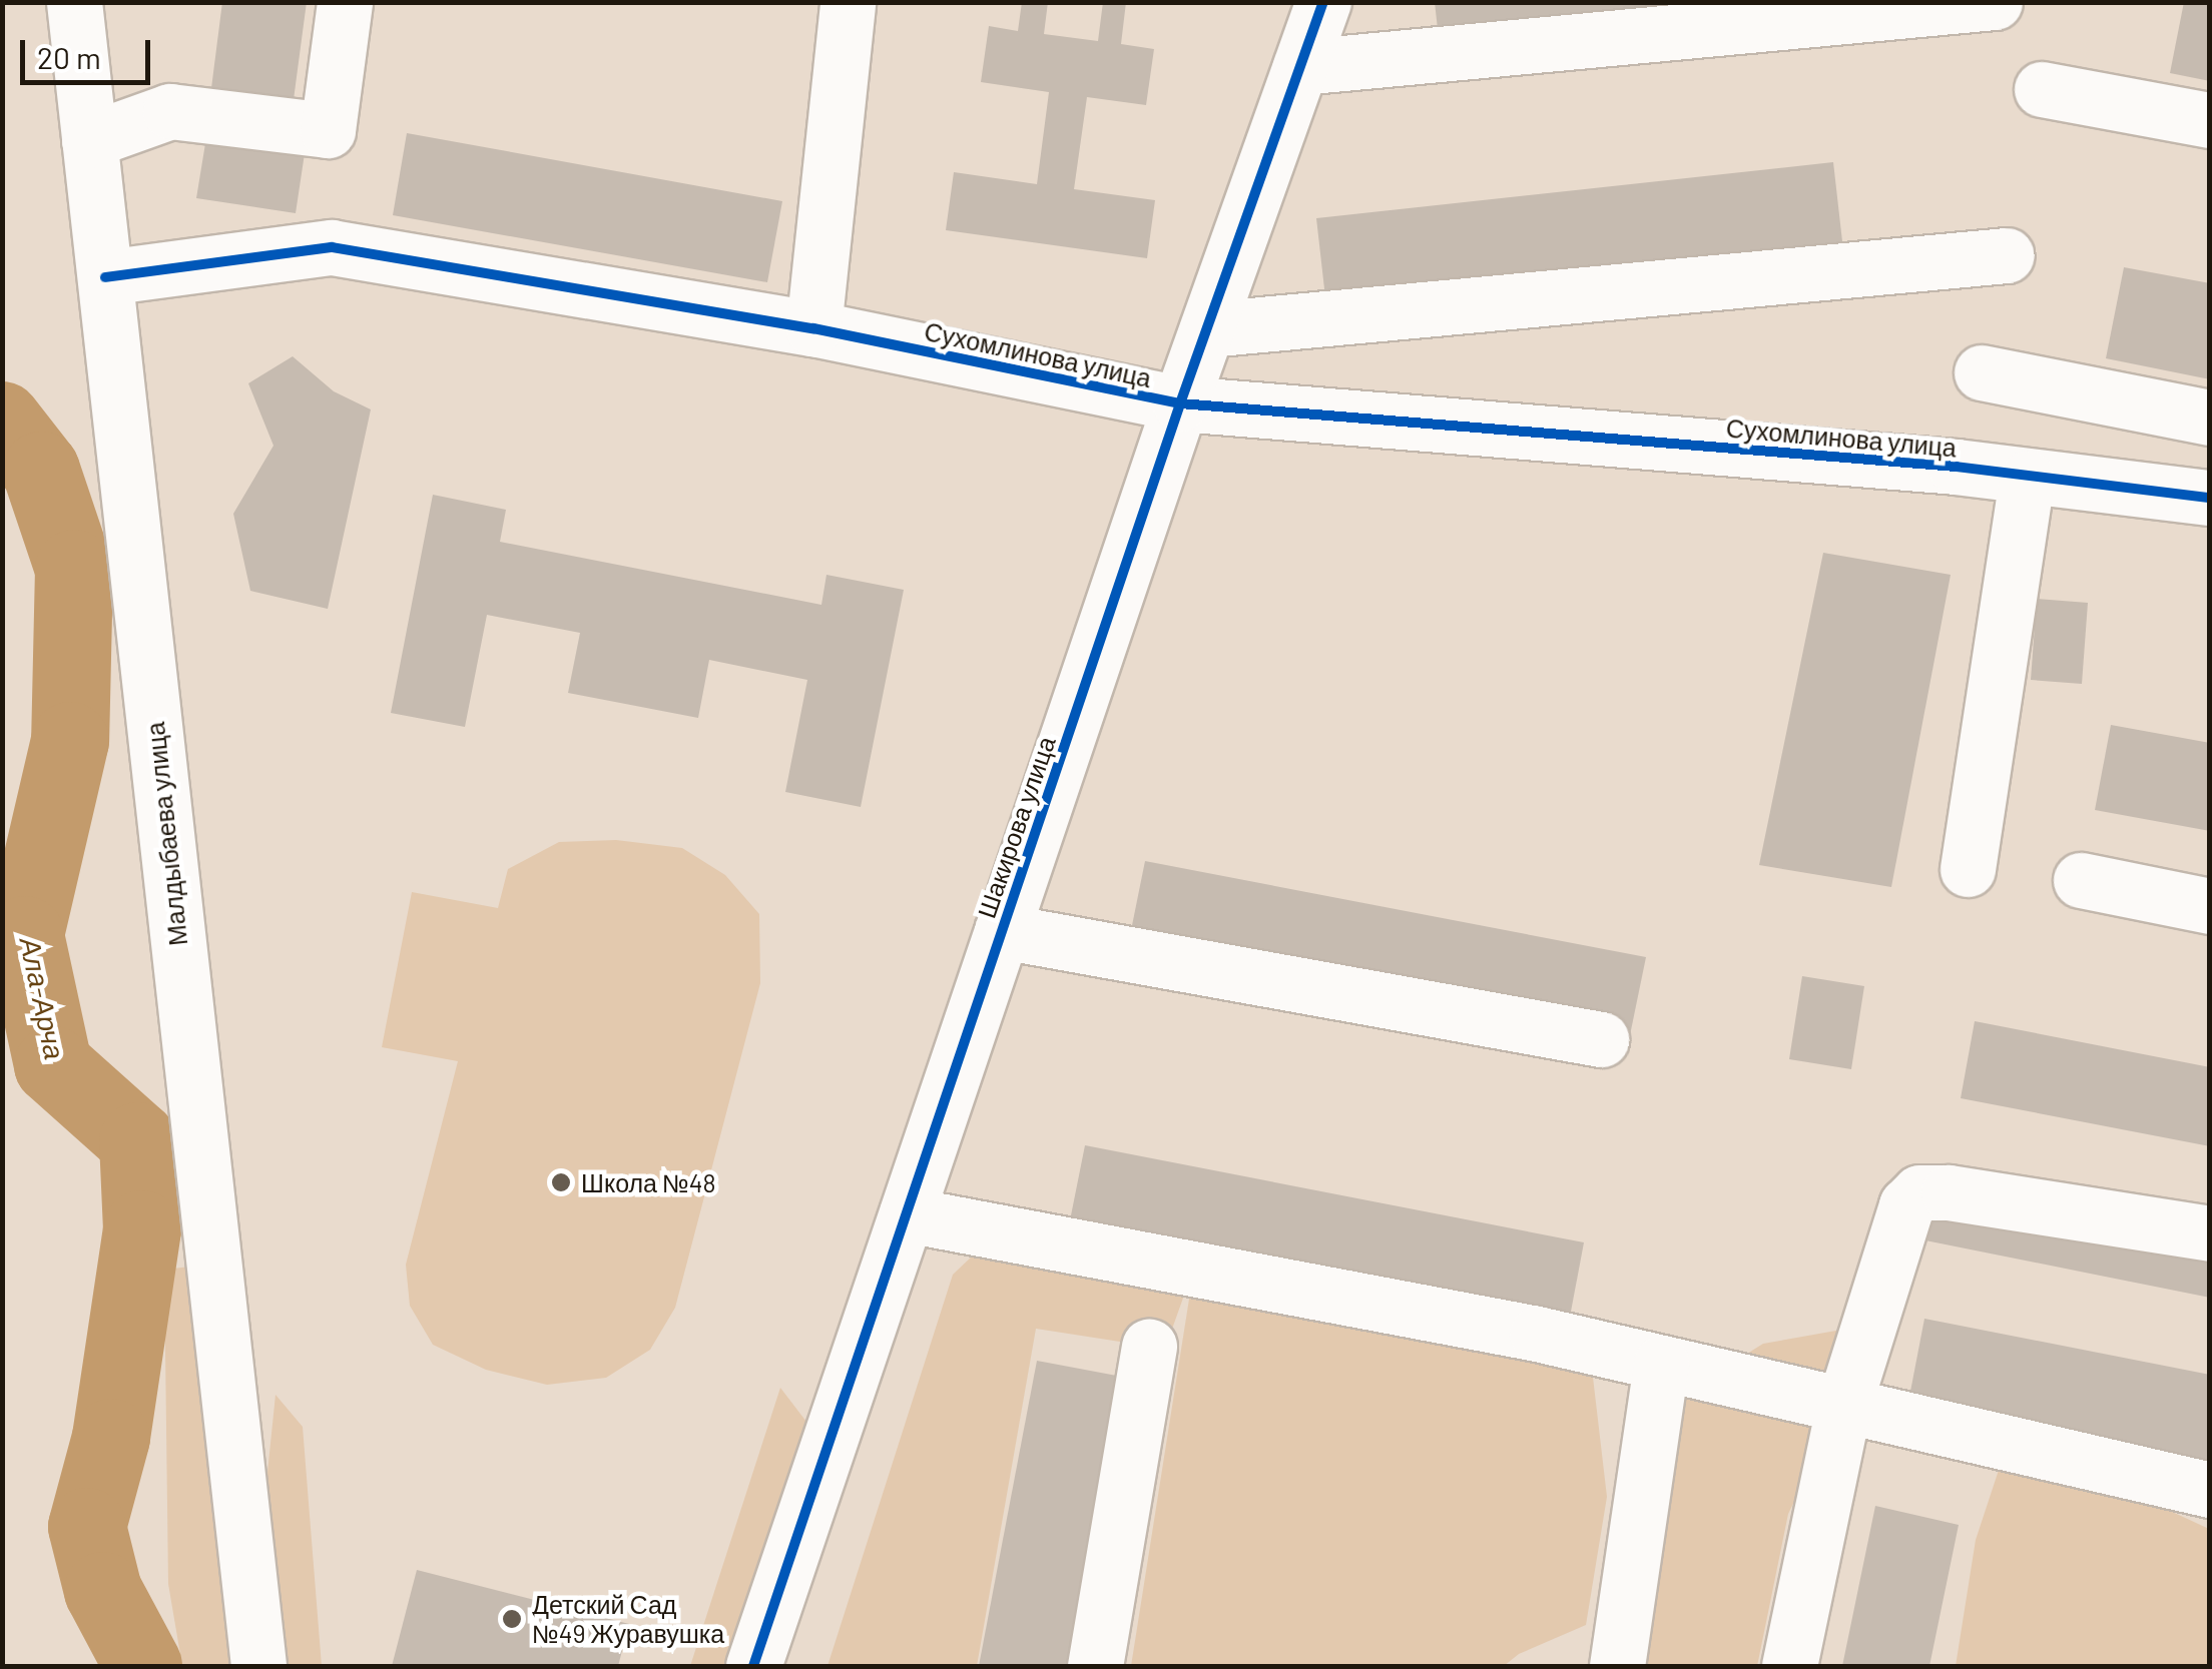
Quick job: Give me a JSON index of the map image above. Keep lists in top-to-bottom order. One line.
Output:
{"streets":{"street":["Сухомлинова улица","Шакирова улица","Малдыбаева улица"]},"crossings":[["Сухомлинова улица","Шакирова улица"],["Сухомлинова улица","Малдыбаева улица"]],"water":["Ала-Арча"],"places":["Школа №48","Детский Сад №49 Журавушка"],"scale_bar":"20 m"}
